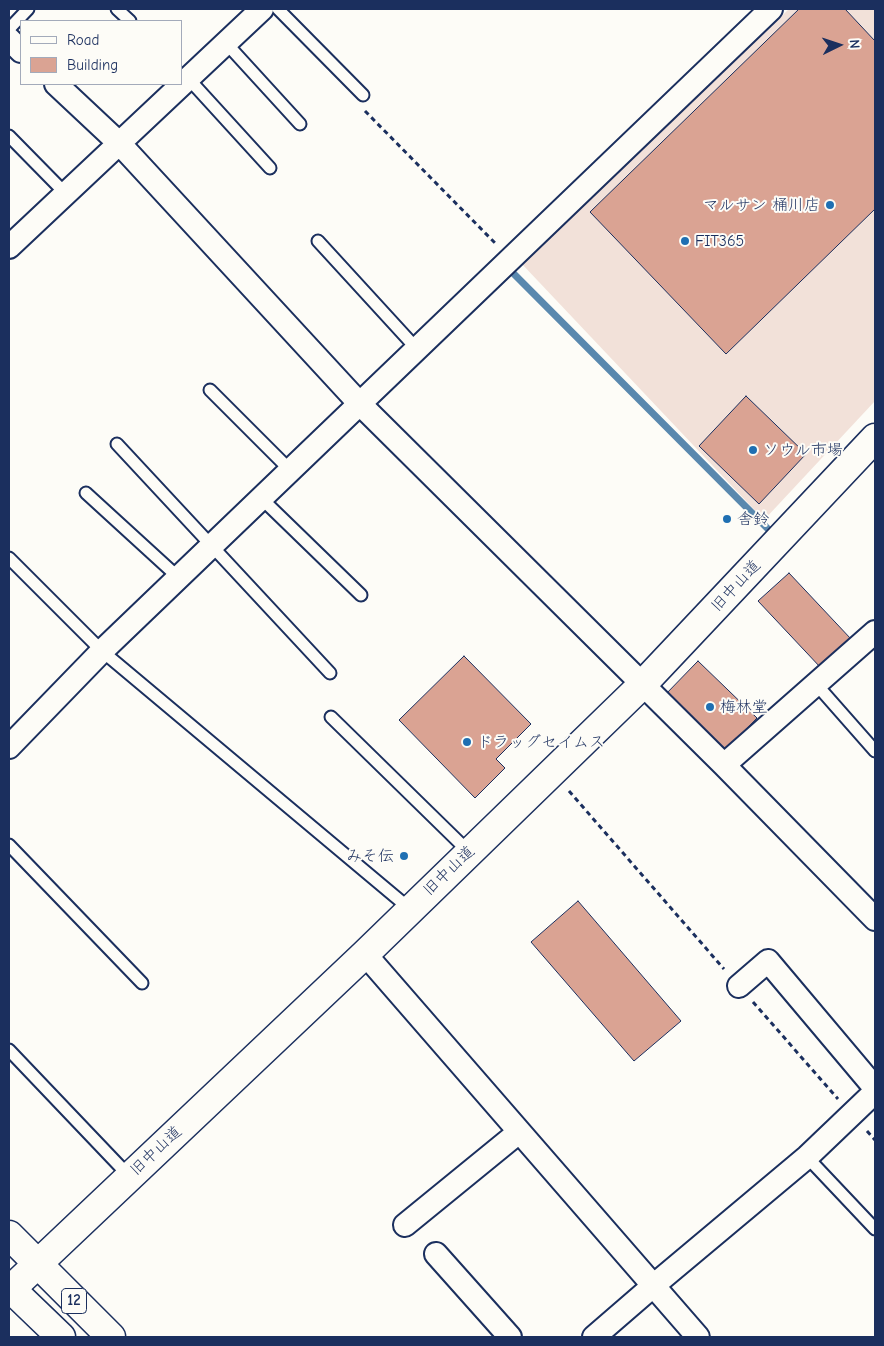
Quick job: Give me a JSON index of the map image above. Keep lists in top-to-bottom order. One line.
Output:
{"streets":{"main road":["旧中山道","12"]},"crossings":[["旧中山道","12"]],"places":["マルサン 桶川店","FIT365","ソウル市場","舎鈴","梅林堂","ドラッグセイムス","みそ伝"],"legend":["Road","Building"],"north":"right"}
